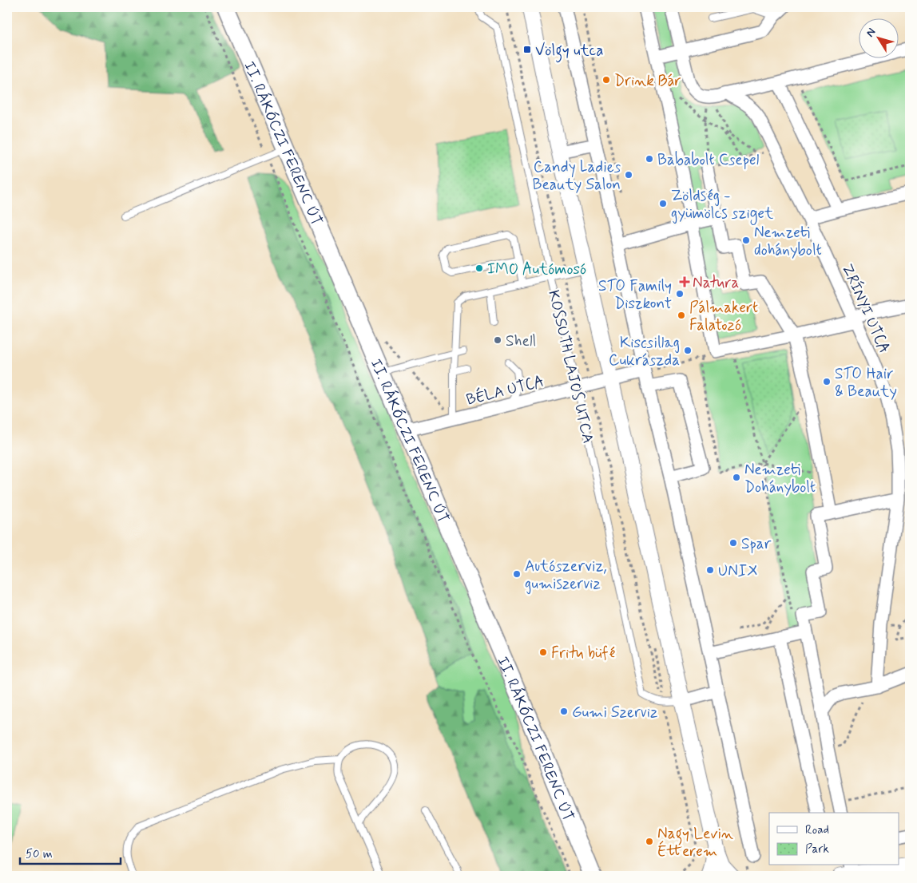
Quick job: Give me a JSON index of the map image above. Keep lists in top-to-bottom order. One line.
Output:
{"streets":{"main road":["II. RÁKÓCZI FERENC ÚT"],"street":["ZRÍNYI UTCA","BÉLA UTCA"],"lane":["KOSSUTH LAJOS UTCA"]},"crossings":[["II. RÁKÓCZI FERENC ÚT","BÉLA UTCA"],["KOSSUTH LAJOS UTCA","BÉLA UTCA"]],"places":{"transit":["Völgy utca"],"other":["Drink Bár","Bababolt Csepel","Candy Ladies Beauty Salon","Zöldség - gyümölcs sziget","Nemzeti dohánybolt","IMO Autómosó","STO Family Diszkont","Pálmakert Falatozó","Shell","Kiscsillag Cukrászda","STO Hair & Beauty","Nemzeti Dohánybolt","Spar","UNIX","Autószerviz, gumiszerviz","Fritu büfé","Gumi Szerviz","Nagy Levin Étterem"],"health":["Natura"]},"legend":["Road","Park"],"scale_bar":"50 m","north":"top left"}
